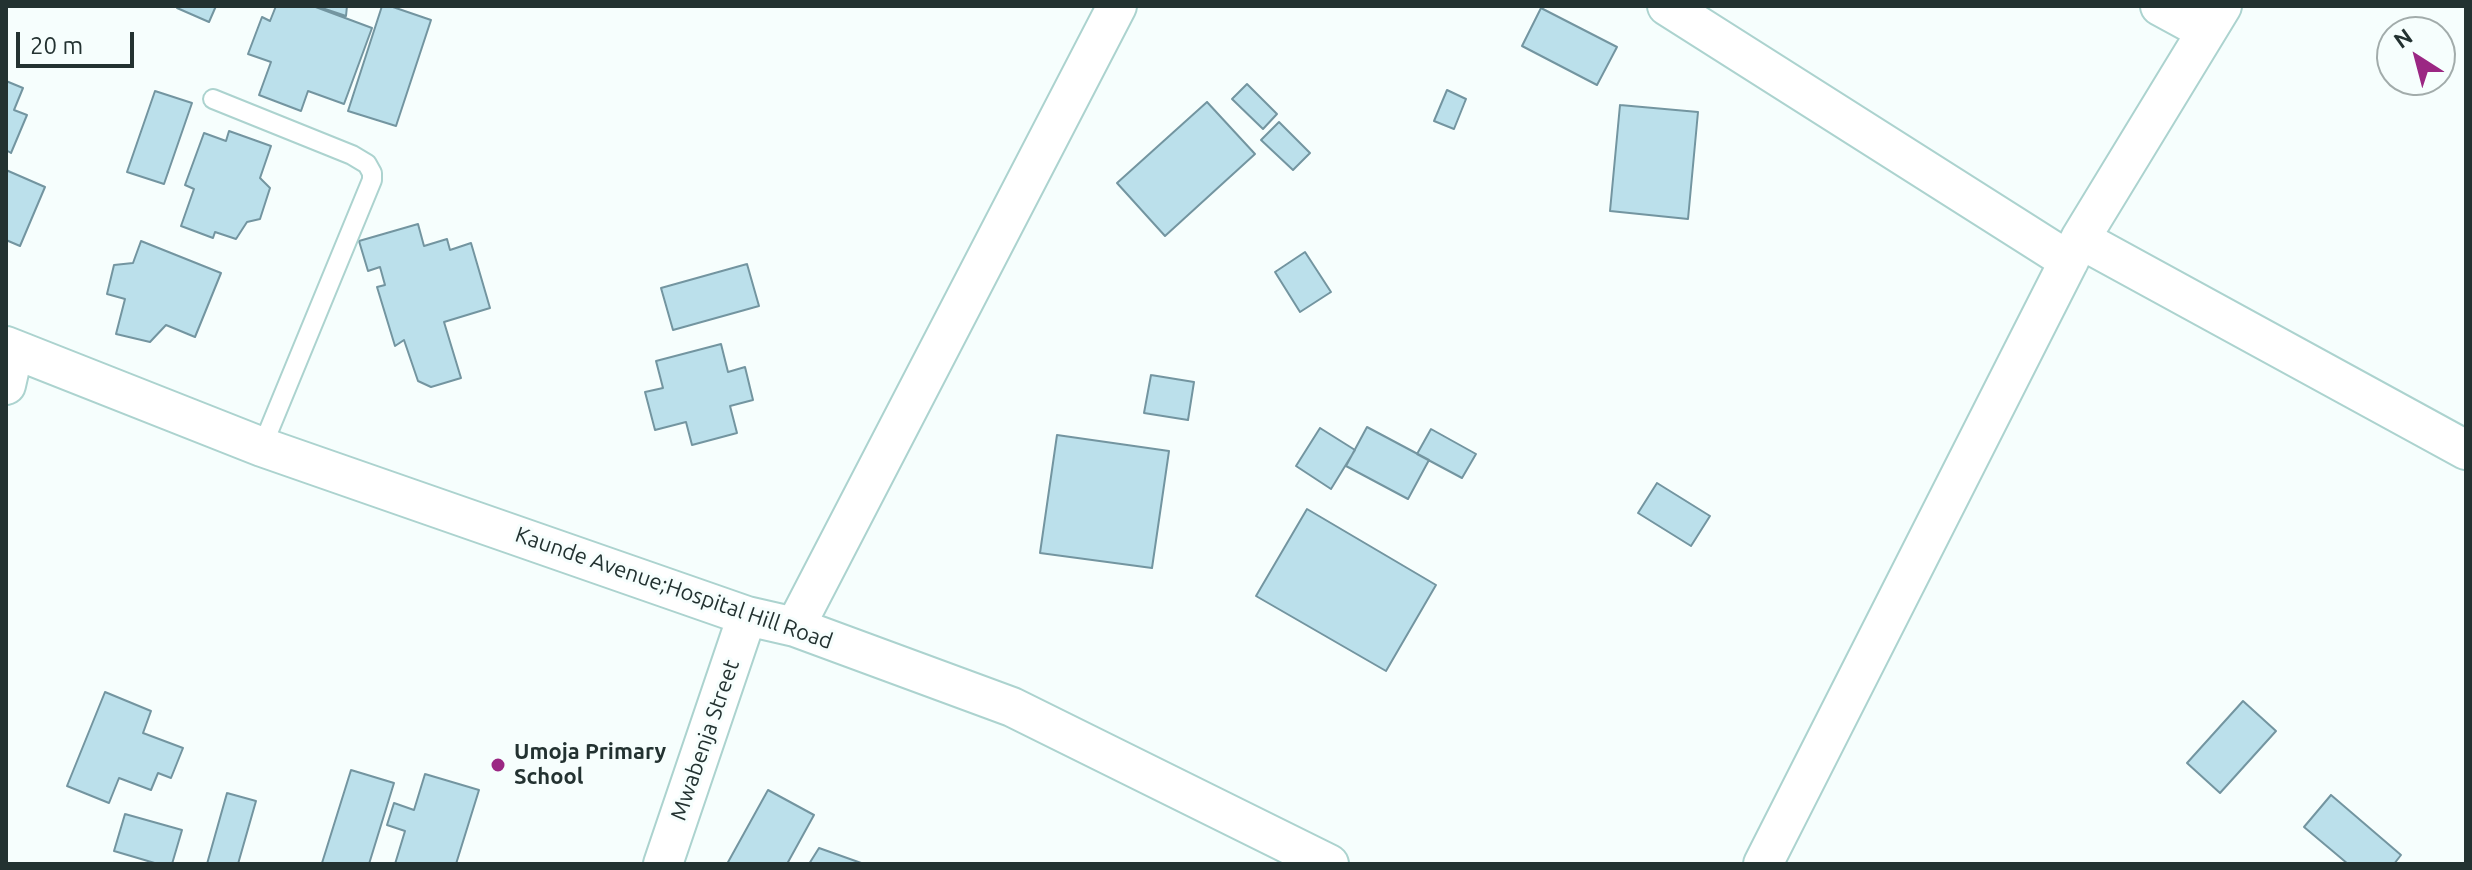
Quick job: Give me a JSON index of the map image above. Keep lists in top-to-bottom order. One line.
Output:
{"streets":{"street":["Kaunde Avenue;Hospital Hill Road","Mwabenja Street"]},"crossings":[["Kaunde Avenue;Hospital Hill Road","Mwabenja Street"]],"places":["Umoja Primary School"],"scale_bar":"20 m","north":"top left"}
